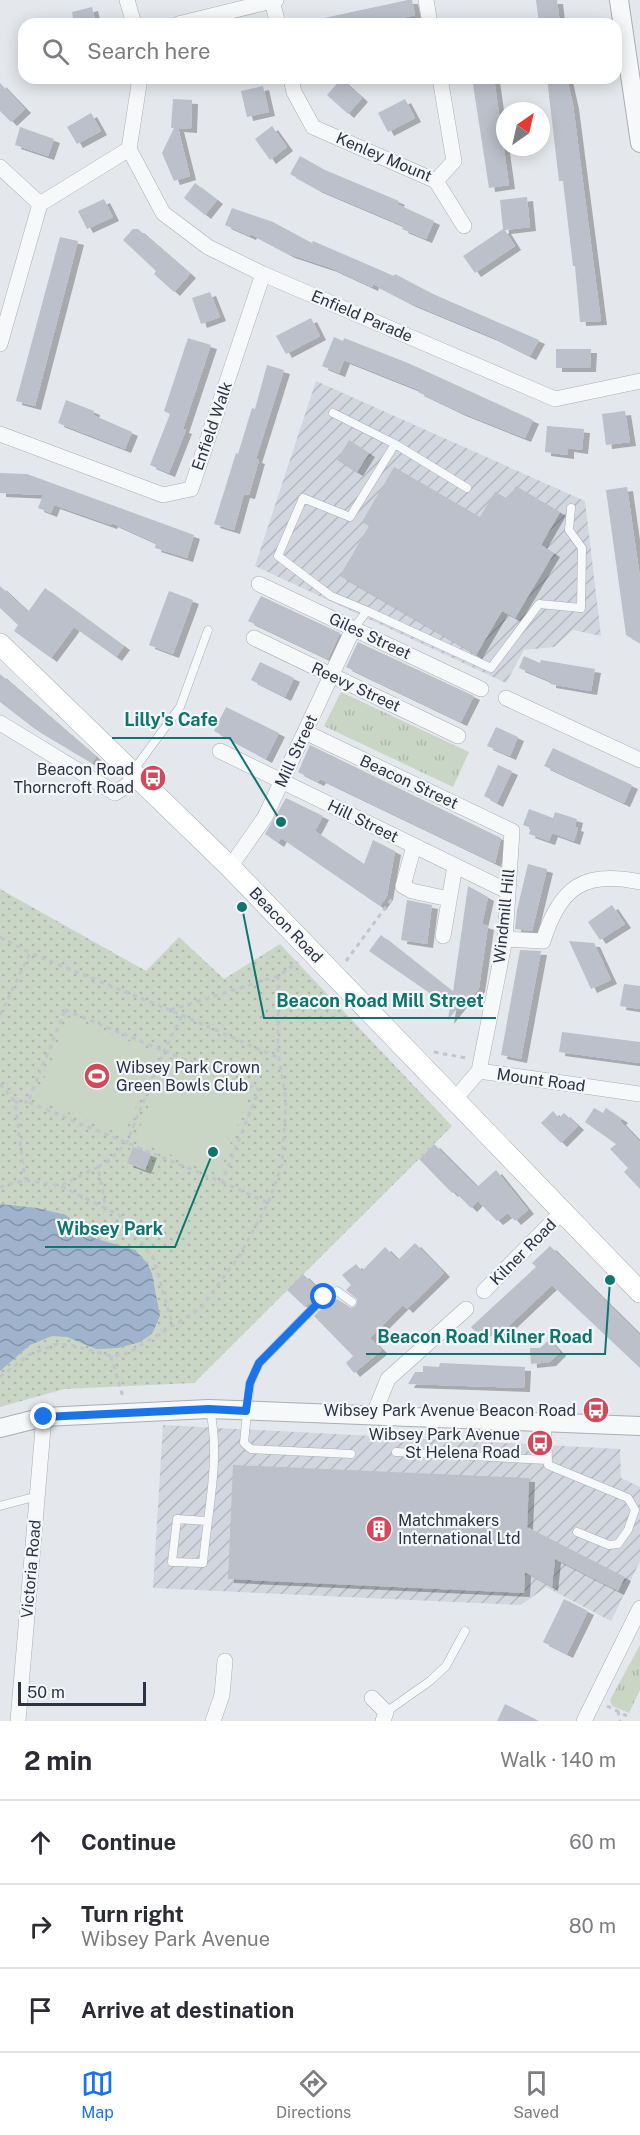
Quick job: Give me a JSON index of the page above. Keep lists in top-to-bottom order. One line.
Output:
{"streets":{"main road":["Beacon Road"],"street":["Kenley Mount","Enfield Parade","Enfield Walk","Giles Street","Reevy Street","Mill Street","Beacon Street","Hill Street","Windmill Hill","Mount Road","Kilner Road","Victoria Road"]},"crossings":[["Enfield Parade","Enfield Walk"],["Giles Street","Mill Street"],["Reevy Street","Mill Street"],["Mill Street","Beacon Street"],["Mill Street","Hill Street"],["Mill Street","Beacon Road"],["Beacon Street","Windmill Hill"],["Hill Street","Windmill Hill"],["Windmill Hill","Mount Road"],["Beacon Road","Mount Road"],["Beacon Road","Kilner Road"]],"places":{"bus stop":["Beacon Road Thorncroft Road","Wibsey Park Avenue Beacon Road","Wibsey Park Avenue St Helena Road"],"other":["Lilly's Cafe","Beacon Road Mill Street","Wibsey Park","Beacon Road Kilner Road"],"sports":["Wibsey Park Crown Green Bowls Club"],"building":["Matchmakers International Ltd"]},"scale_bar":"50 m","north":"top right","page":{"search":"Search here","scale":"50 m","heading":["2 min","Walk · 140 m"],"list":[["Continue","60 m"],["Turn right","Wibsey Park Avenue","80 m"],"Arrive at destination"],"nav":["Map","Directions","Saved"]}}
